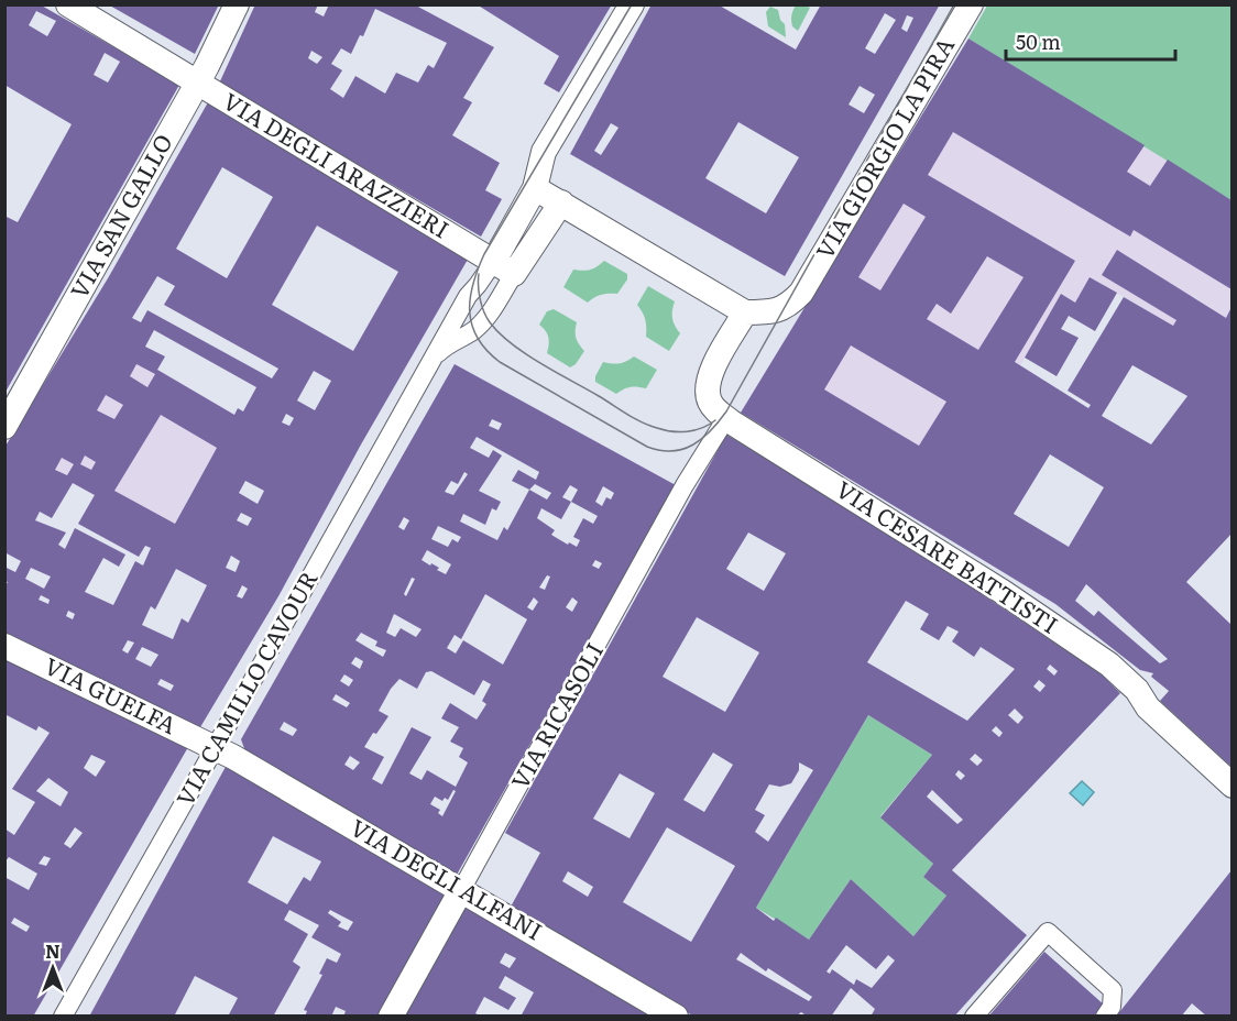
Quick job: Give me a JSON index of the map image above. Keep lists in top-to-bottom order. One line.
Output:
{"streets":{"street":["VIA GIORGIO LA PIRA","VIA DEGLI ARAZZIERI","VIA SAN GALLO","VIA CESARE BATTISTI","VIA CAMILLO CAVOUR","VIA GUELFA","VIA RICASOLI","VIA DEGLI ALFANI"]},"crossings":[["VIA DEGLI ARAZZIERI","VIA SAN GALLO"],["VIA DEGLI ARAZZIERI","VIA CAMILLO CAVOUR"],["VIA CESARE BATTISTI","VIA RICASOLI"],["VIA CAMILLO CAVOUR","VIA GUELFA"],["VIA CAMILLO CAVOUR","VIA DEGLI ALFANI"],["VIA GUELFA","VIA DEGLI ALFANI"],["VIA RICASOLI","VIA DEGLI ALFANI"]],"scale_bar":"50 m","north":"top"}
